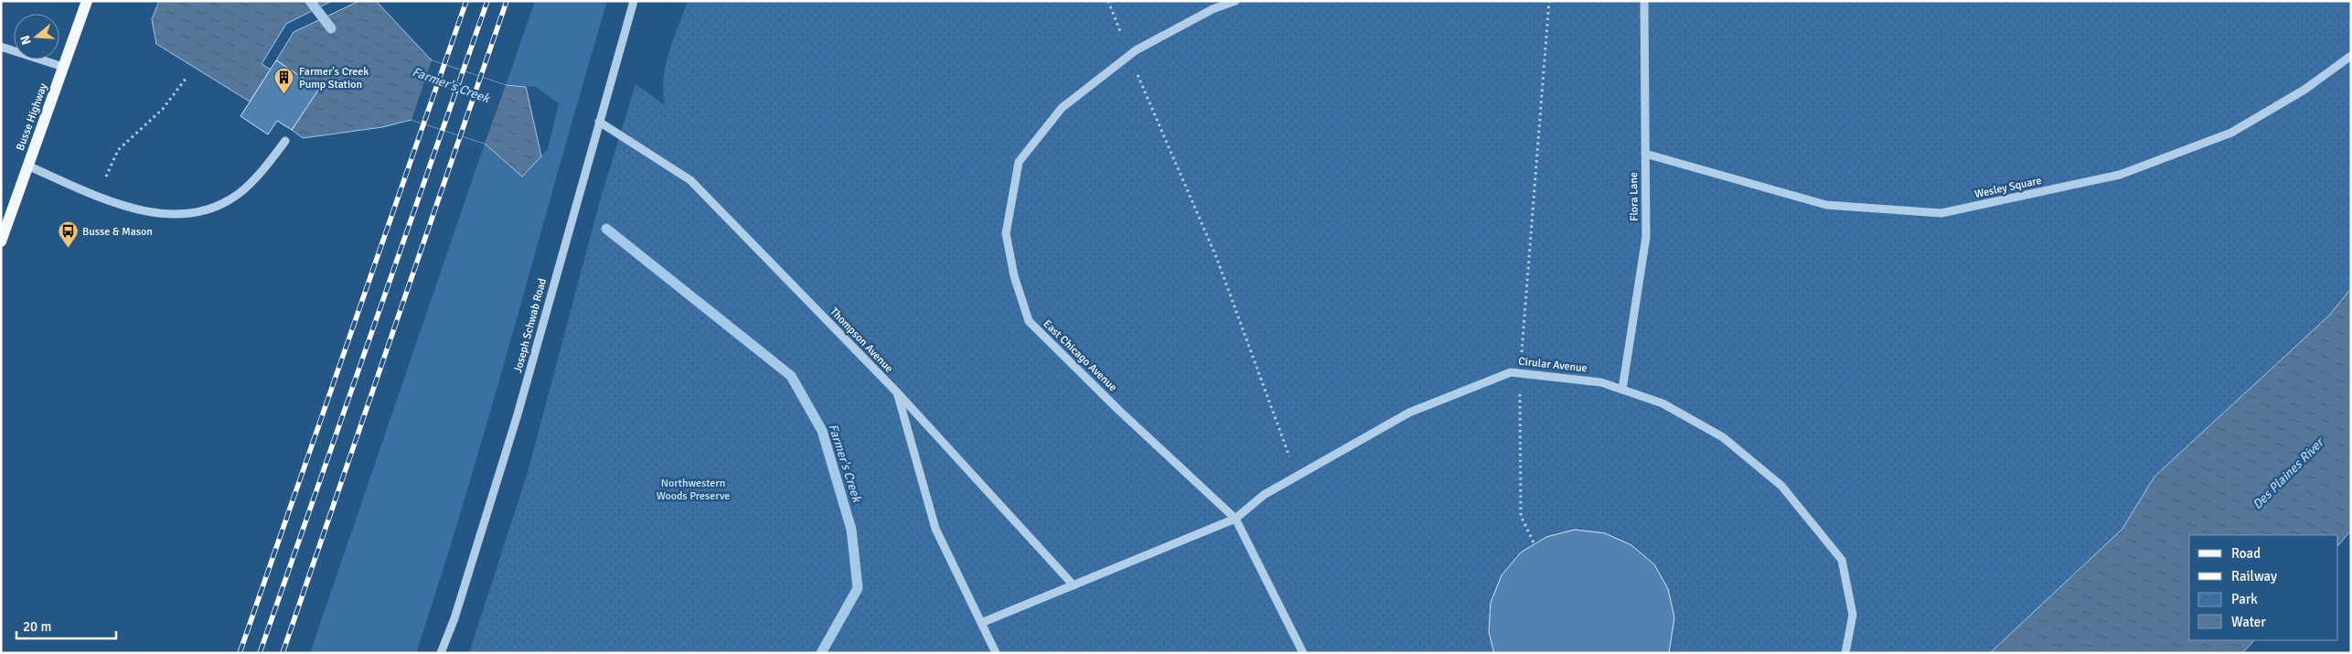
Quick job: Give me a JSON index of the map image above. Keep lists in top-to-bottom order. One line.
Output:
{"streets":{"main road":["Busse Highway"],"street":["Wesley Square","Flora Lane","Joseph Schwab Road","Thompson Avenue","East Chicago Avenue","Cirular Avenue"]},"crossings":[["Wesley Square","Flora Lane"],["Flora Lane","Cirular Avenue"],["Joseph Schwab Road","Thompson Avenue"],["Thompson Avenue","Cirular Avenue"],["East Chicago Avenue","Cirular Avenue"]],"water":["Farmer's Creek","Des Plaines River"],"parks":["Northwestern Woods Preserve"],"places":{"building":["Farmer's Creek Pump Station"],"bus stop":["Busse & Mason"]},"legend":["Road","Railway","Park","Water"],"scale_bar":"20 m","north":"left"}
